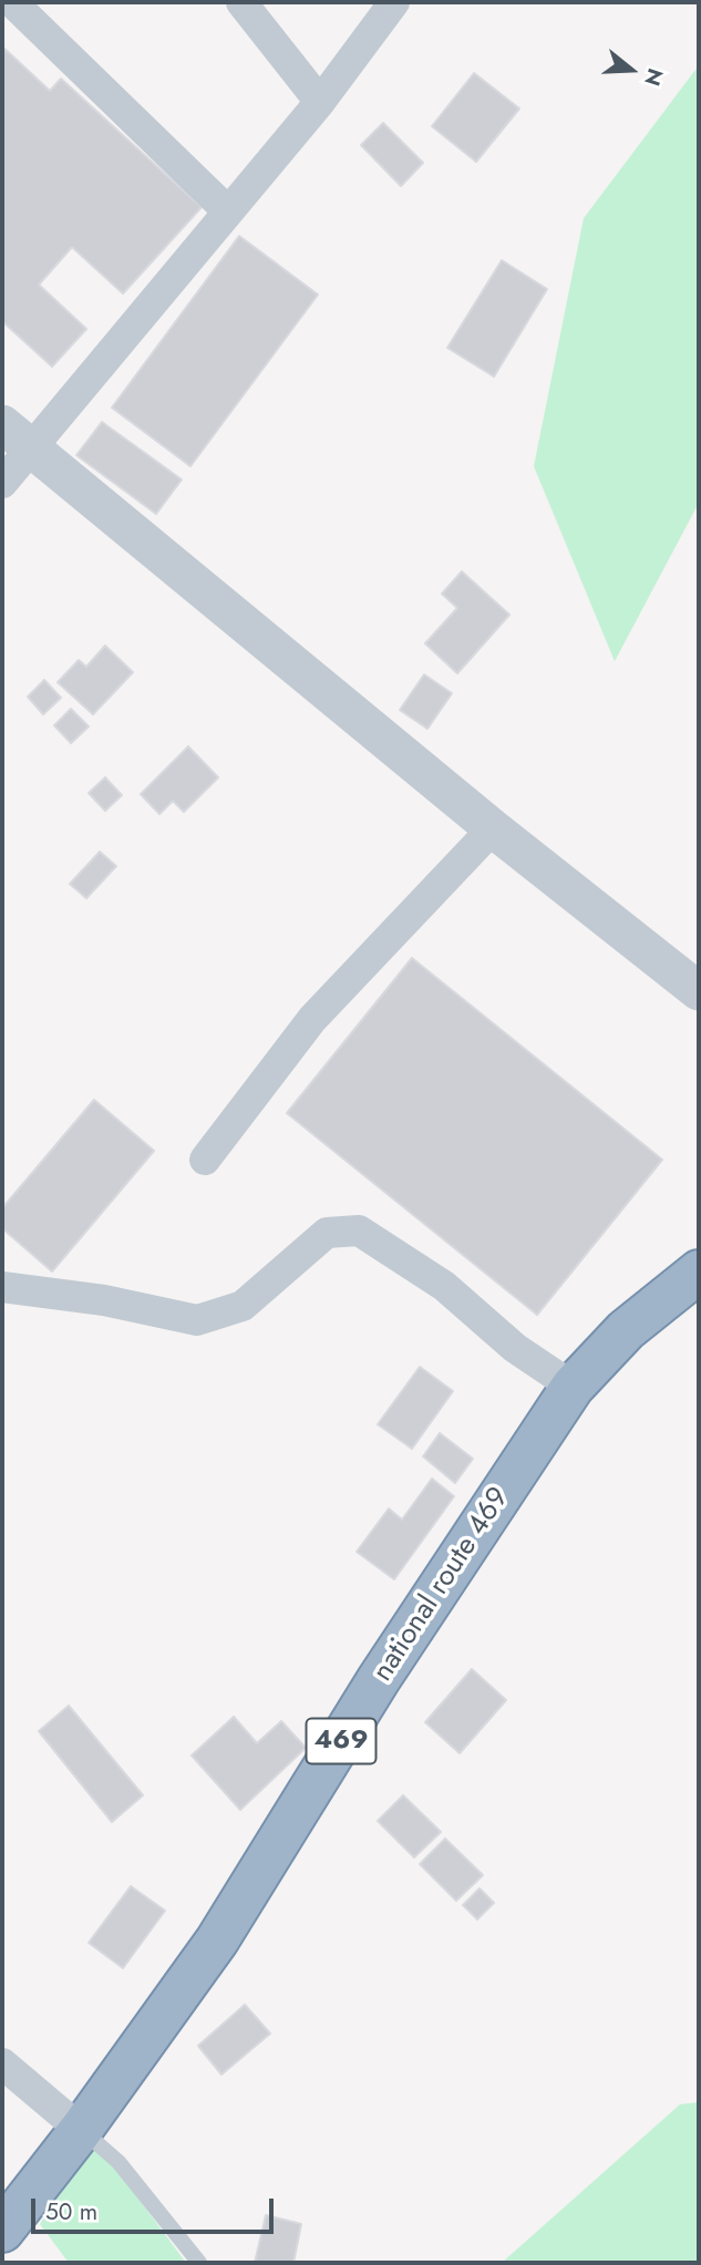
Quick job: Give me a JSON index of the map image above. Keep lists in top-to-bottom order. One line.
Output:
{"streets":{"highway":["national route 469","469"]},"scale_bar":"50 m","north":"right"}
